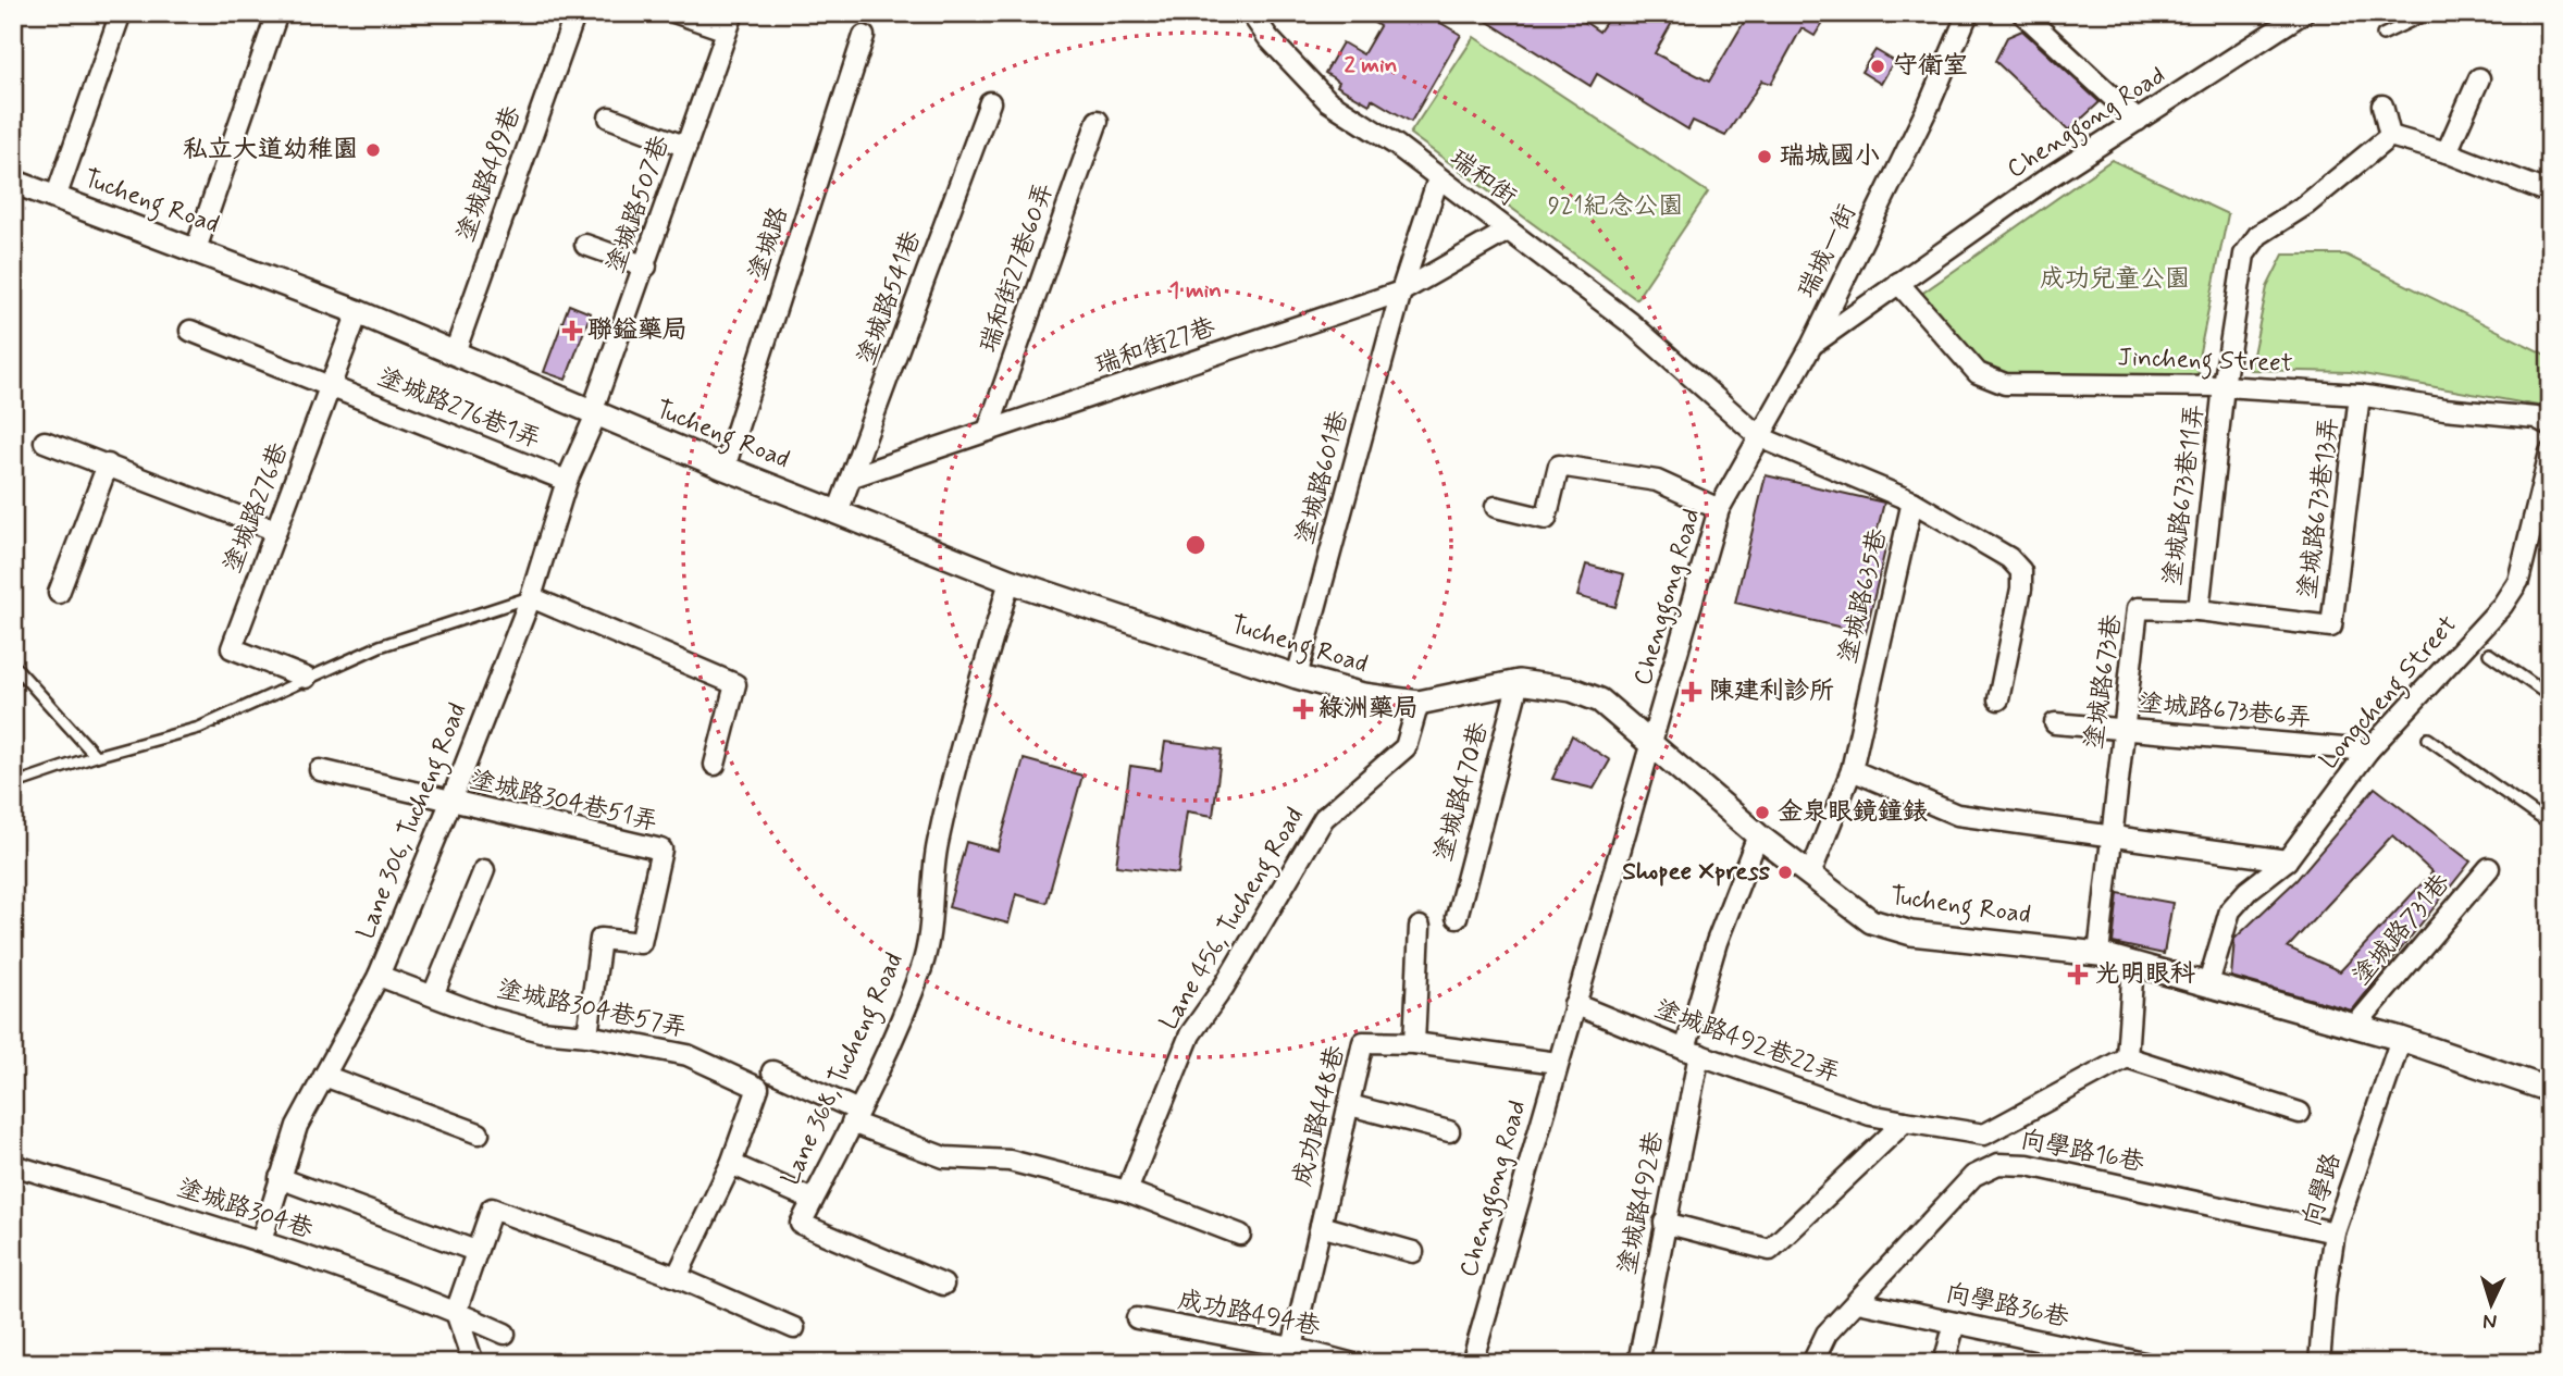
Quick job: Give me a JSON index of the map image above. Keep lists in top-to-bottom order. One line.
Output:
{"streets":{"street":["Chenggong Road","塗城路489巷","瑞和街","Tucheng Road","塗城路507巷","塗城路","瑞城一街","瑞和街27巷60弄","塗城路541巷","瑞和街27巷","Jincheng Street","塗城路276巷1弄","塗城路601巷","塗城路673巷11弄","塗城路276巷","塗城路673巷13弄","塗城路635巷","塗城路673巷","Longcheng Street","塗城路673巷6弄","塗城路470巷","塗城路304巷51弄","Lane 306, Tucheng Road","Lane 456, Tucheng Road","塗城路731巷","塗城路304巷57弄","塗城路492巷22弄","Lane 368, Tucheng Road","成功路448巷","向學路16巷","向學路","塗城路492巷","塗城路304巷","向學路36巷","成功路494巷"]},"crossings":[["Chenggong Road","瑞和街"],["Chenggong Road","Tucheng Road"],["Chenggong Road","瑞城一街"],["Chenggong Road","Jincheng Street"],["Chenggong Road","塗城路492巷22弄"],["Chenggong Road","成功路448巷"],["塗城路489巷","Tucheng Road"],["瑞和街","瑞和街27巷"],["瑞和街","塗城路601巷"],["瑞和街","塗城路635巷"],["Tucheng Road","塗城路507巷"],["Tucheng Road","塗城路"],["Tucheng Road","塗城路541巷"],["Tucheng Road","塗城路601巷"],["Tucheng Road","塗城路276巷"],["Tucheng Road","塗城路635巷"],["Tucheng Road","塗城路673巷"],["Tucheng Road","Longcheng Street"],["Tucheng Road","塗城路470巷"],["Tucheng Road","Lane 306, Tucheng Road"],["Tucheng Road","Lane 456, Tucheng Road"],["Tucheng Road","塗城路731巷"],["Tucheng Road","Lane 368, Tucheng Road"],["Tucheng Road","向學路"],["Tucheng Road","塗城路492巷"],["塗城路507巷","Lane 306, Tucheng Road"],["瑞和街27巷60弄","瑞和街27巷"],["塗城路541巷","瑞和街27巷"],["瑞和街27巷","塗城路601巷"],["Jincheng Street","塗城路673巷11弄"],["Jincheng Street","塗城路673巷13弄"],["塗城路276巷1弄","塗城路276巷"],["塗城路276巷1弄","Lane 306, Tucheng Road"],["塗城路673巷11弄","塗城路673巷"],["塗城路673巷13弄","塗城路673巷"],["塗城路673巷","塗城路673巷6弄"],["Longcheng Street","塗城路673巷6弄"],["塗城路304巷51弄","Lane 306, Tucheng Road"],["塗城路304巷51弄","塗城路304巷57弄"],["Lane 306, Tucheng Road","塗城路304巷57弄"],["Lane 306, Tucheng Road","塗城路304巷"],["塗城路492巷22弄","塗城路492巷"],["成功路448巷","成功路494巷"],["向學路16巷","向學路"],["向學路16巷","向學路36巷"]],"parks":["921紀念公園","成功兒童公園"],"places":{"other":["守衛室","私立大道幼稚園","瑞城國小","金泉眼鏡鐘錶","Shopee Xpress"],"health":["聯鎰藥局","陳建利診所","綠洲藥局","光明眼科"]},"north":"bottom","rings":["2 min","1 min"]}
